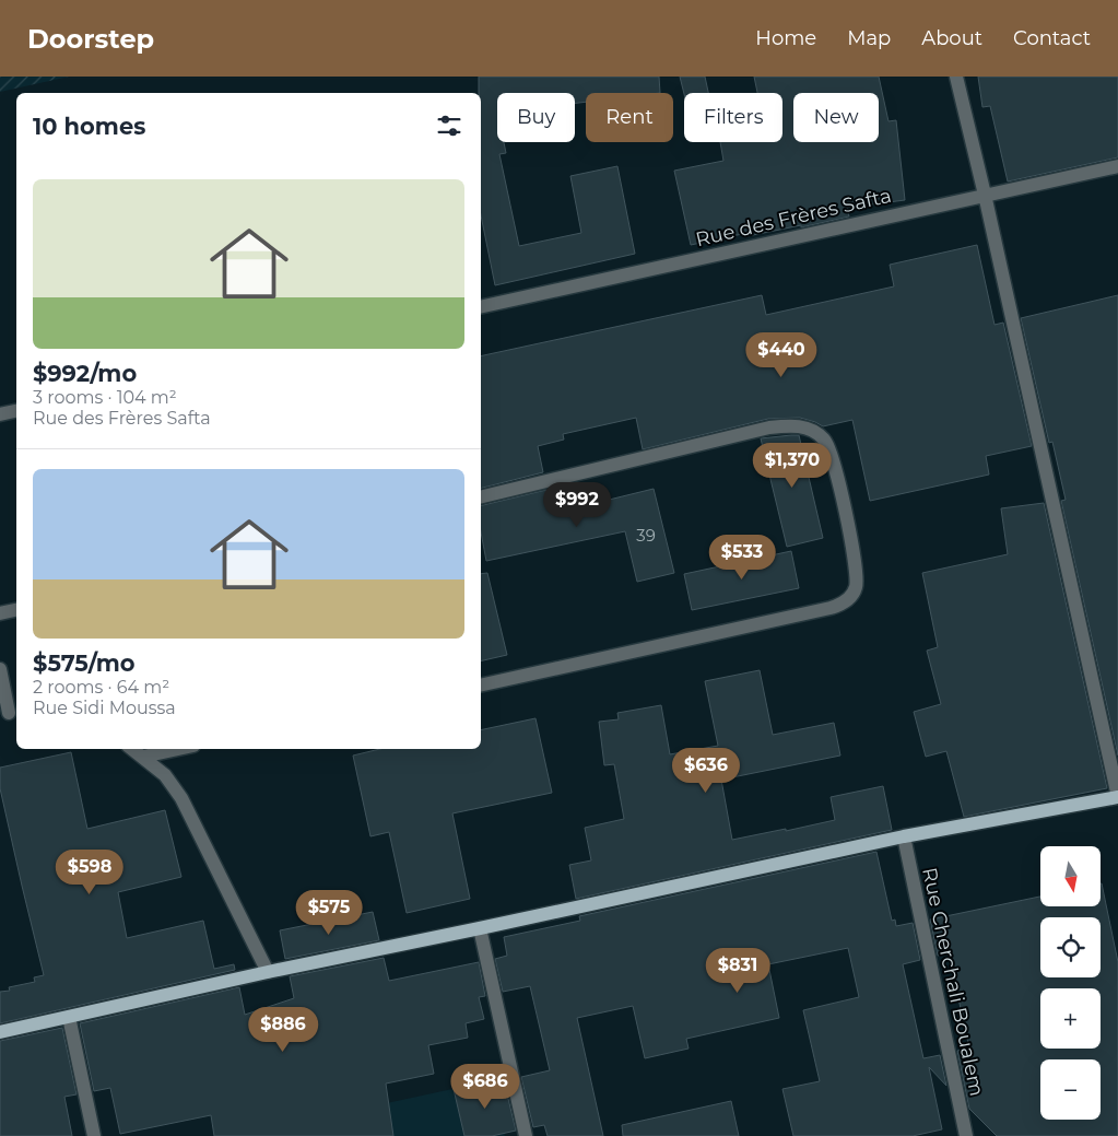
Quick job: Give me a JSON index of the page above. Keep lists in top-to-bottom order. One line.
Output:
{"streets":{"street":["Rue des Frères Safta","Rue Cherchali Boualem"]},"house_numbers":["39"],"north":"bottom","page":{"header":"Doorstep","nav":["Home","Map","About","Contact"],"chip":["Buy","Rent","Filters","New"],"heading":"10 homes","list":[{"name":"$992/mo","note":"3 rooms · 104 m² · Rue des Frères Safta"},{"name":"$575/mo","note":"2 rooms · 64 m² · Rue Sidi Moussa"}],"price":["$440","$1,370","$992","$533","$636","$598","$575","$831","$886","$686"],"map_buttons":["+","−"]}}
